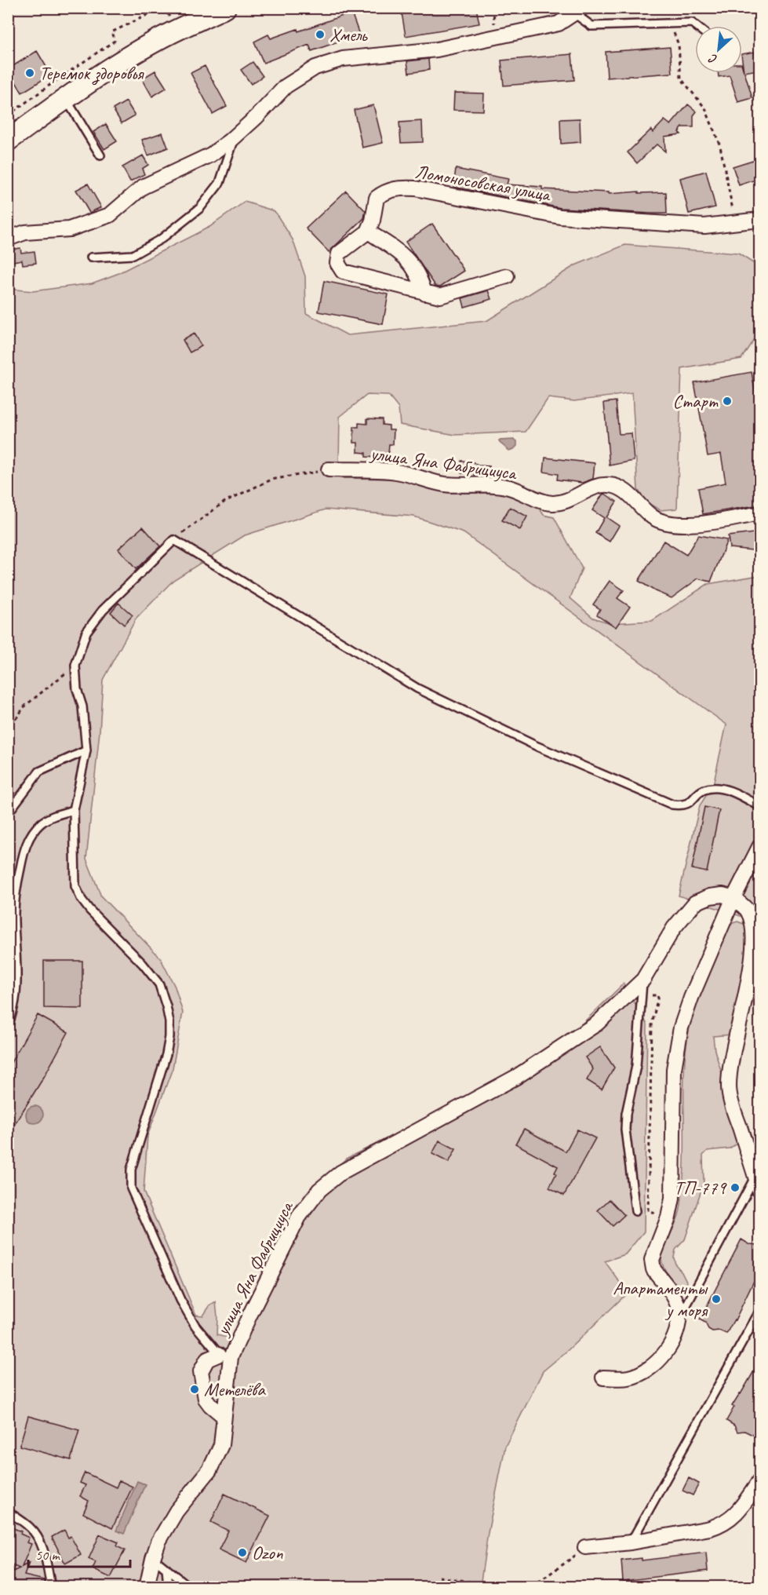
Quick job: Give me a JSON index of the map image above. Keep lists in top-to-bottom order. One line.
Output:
{"streets":{"street":["Ломоносовская улица","улица Яна Фабрициуса"]},"places":["Хмель","Теремок здоровья","Старт","ТП-779","Апартаменты у моря","Метелёва","Ozon"],"scale_bar":"50 m","north":"bottom left"}
